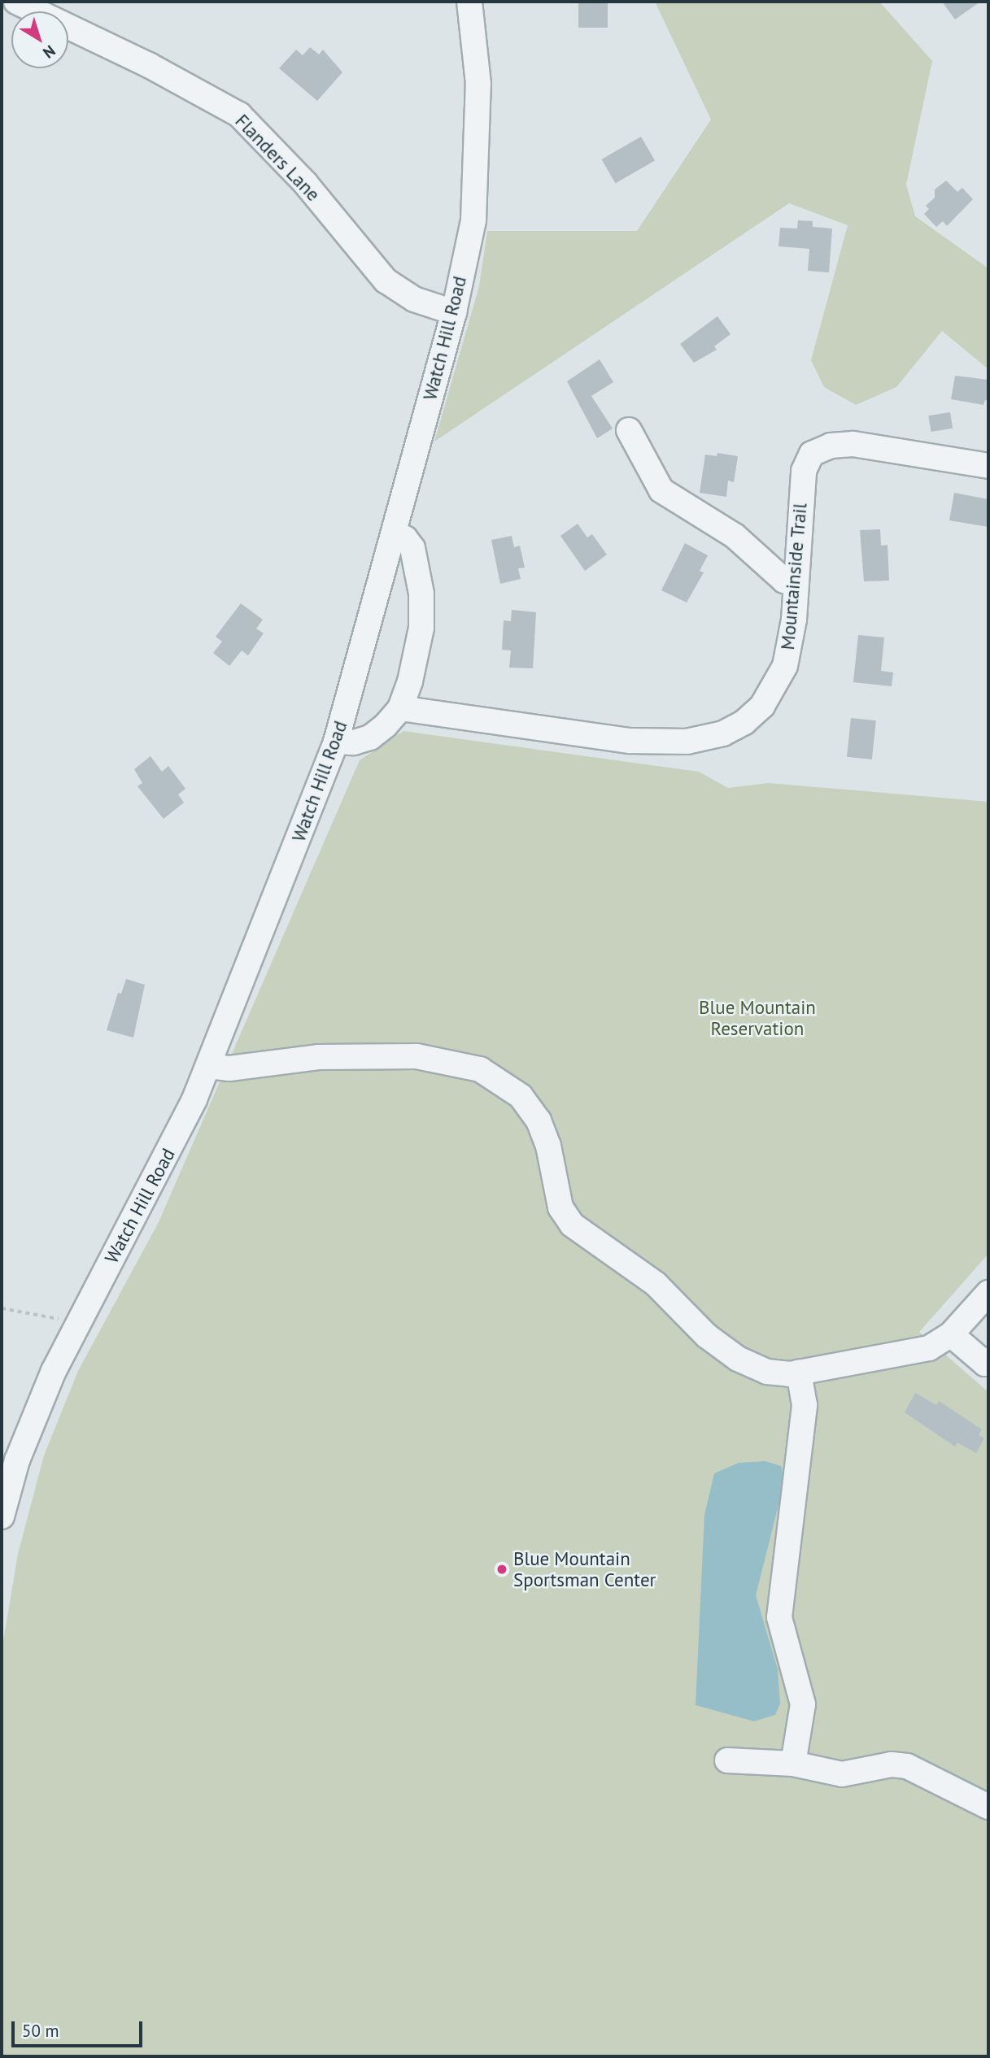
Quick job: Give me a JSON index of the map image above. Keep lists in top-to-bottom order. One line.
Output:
{"streets":{"street":["Flanders Lane","Watch Hill Road","Mountainside Trail"]},"crossings":[["Flanders Lane","Watch Hill Road"]],"parks":["Blue Mountain Reservation"],"places":["Blue Mountain Sportsman Center"],"scale_bar":"50 m","north":"bottom right"}
